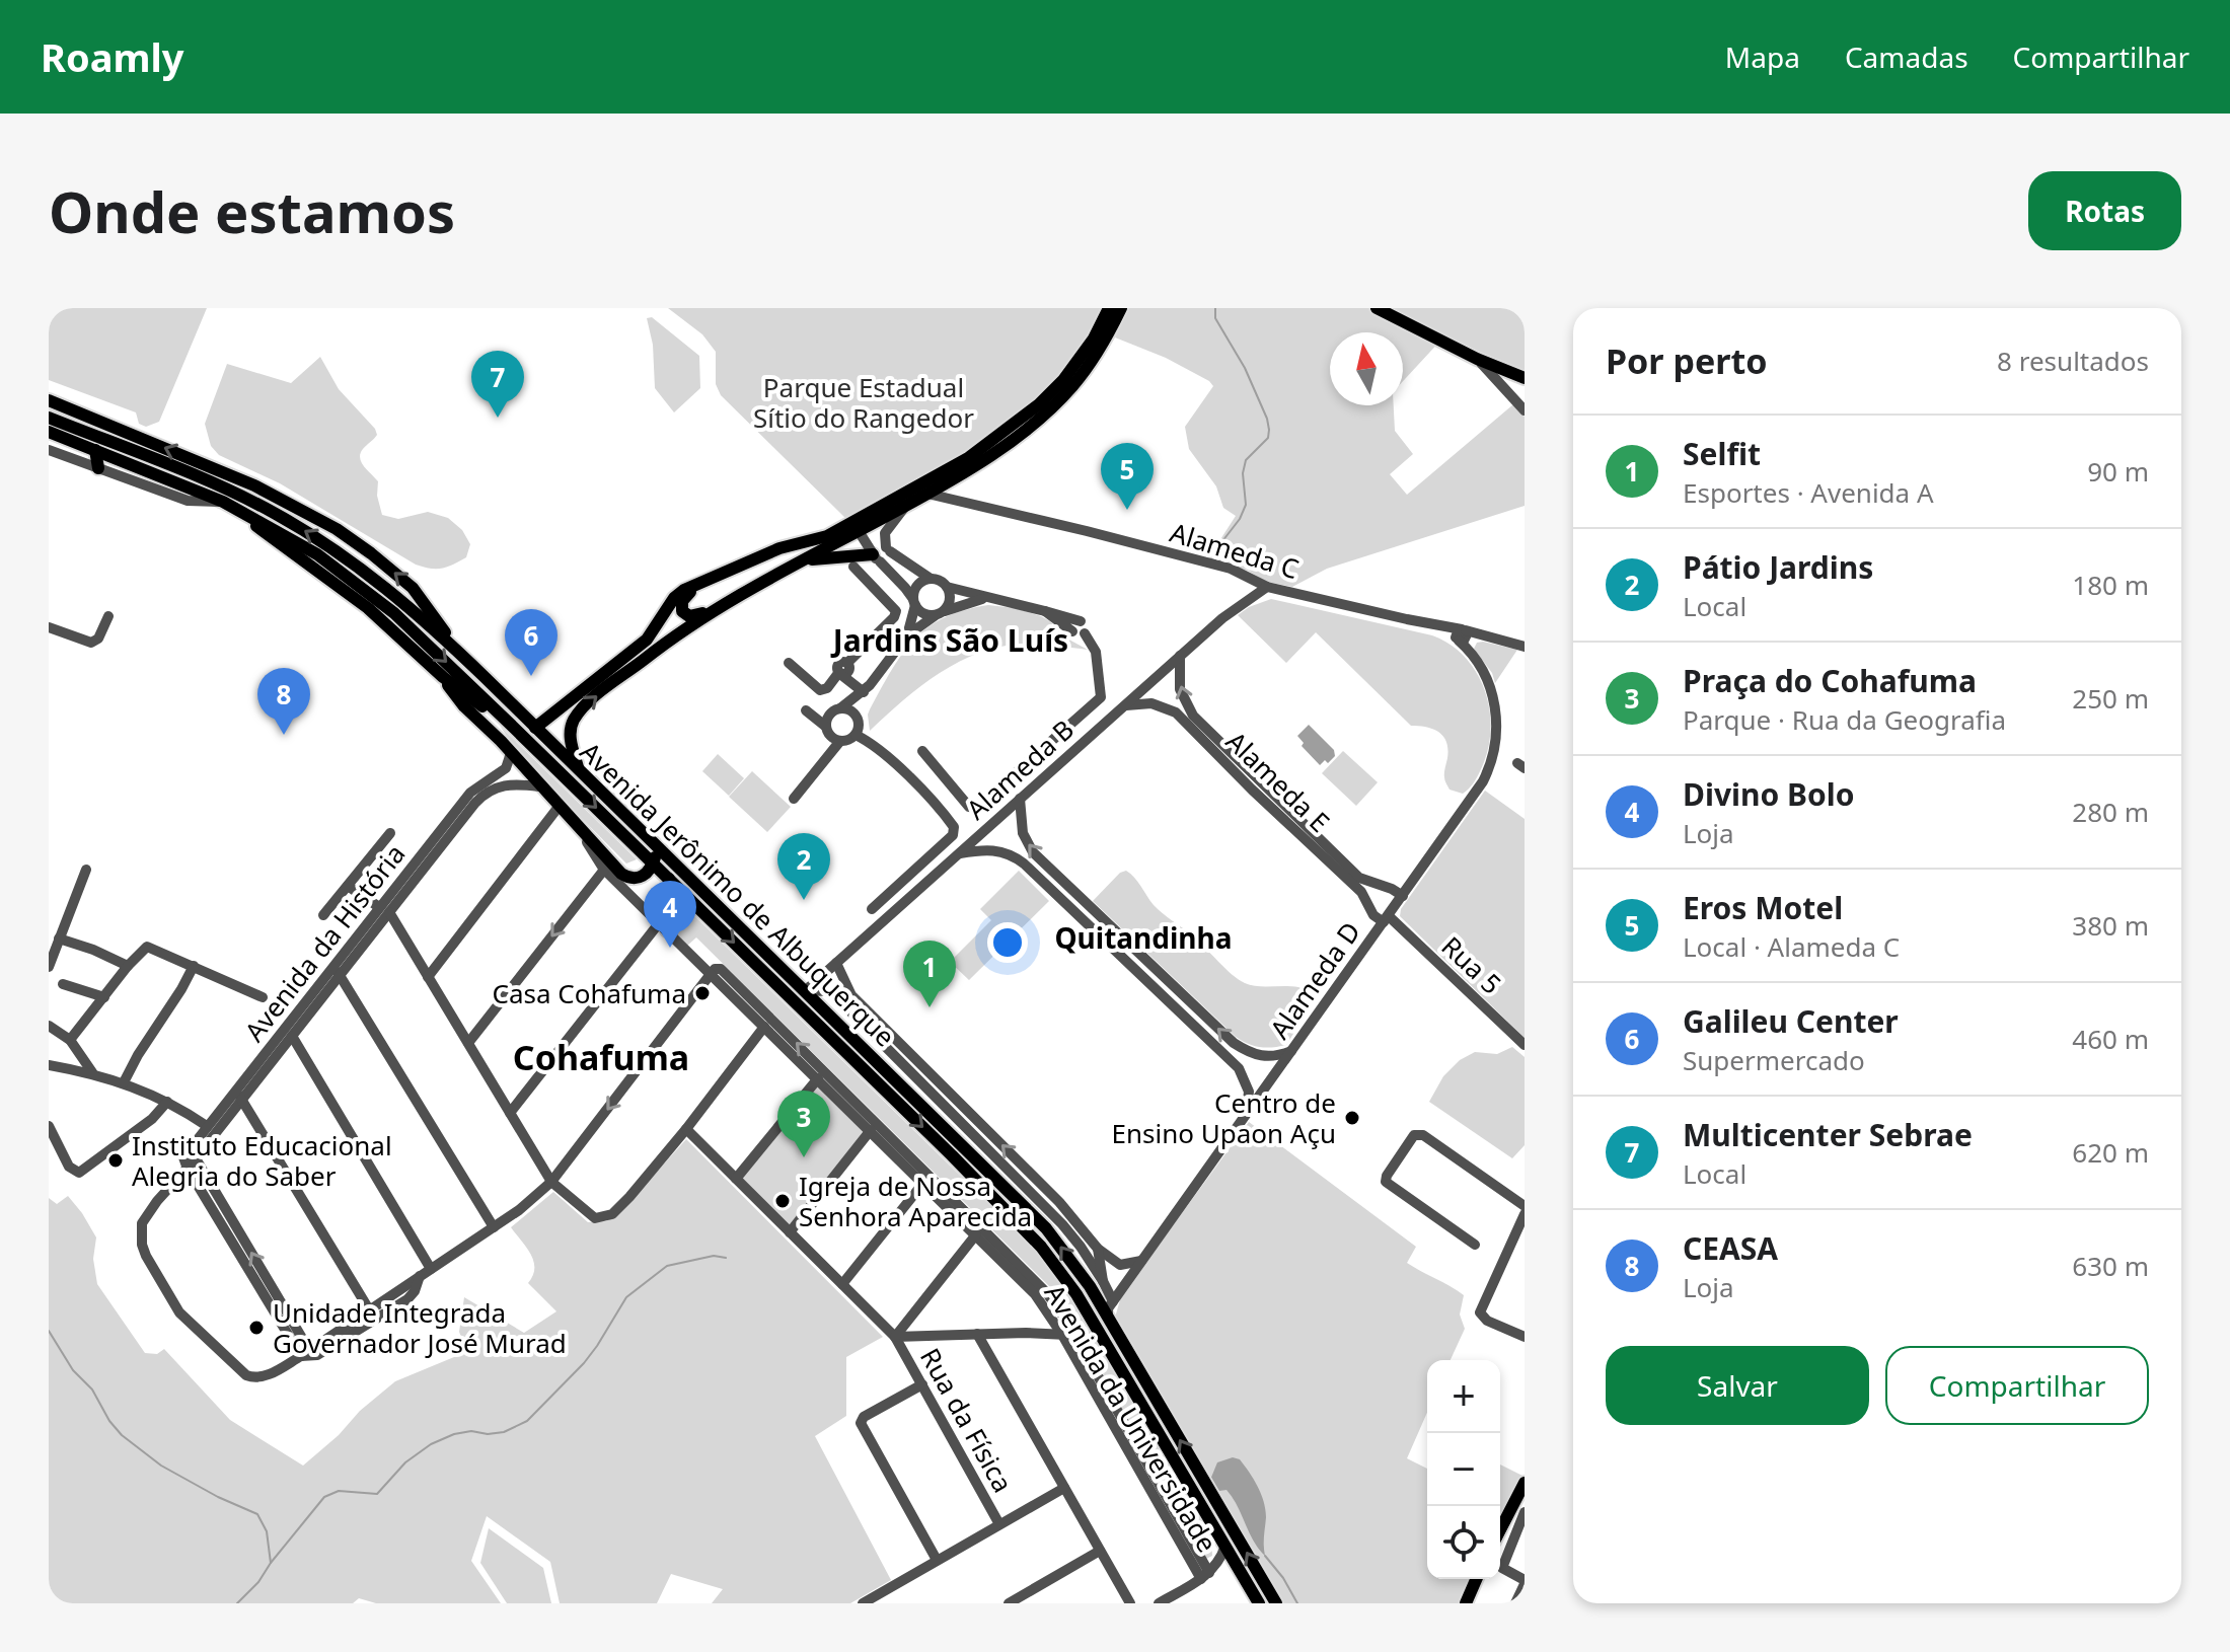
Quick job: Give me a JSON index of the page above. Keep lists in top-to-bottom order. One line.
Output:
{"streets":{"main road":["Avenida Jerônimo de Albuquerque","Avenida da Universidade"],"street":["Alameda C","Alameda B","Alameda E","Avenida da História","Rua 5","Alameda D","Rua da Física"]},"crossings":[["Alameda C","Alameda B"],["Alameda C","Alameda D"],["Alameda B","Alameda E"],["Alameda B","Avenida Jerônimo de Albuquerque"],["Alameda E","Rua 5"],["Alameda E","Alameda D"],["Avenida Jerônimo de Albuquerque","Alameda D"],["Avenida Jerônimo de Albuquerque","Avenida da Universidade"],["Avenida da História","Avenida da Universidade"],["Rua 5","Alameda D"]],"districts":["Jardins São Luís","Quitandinha","Cohafuma"],"parks":["Parque Estadual Sítio do Rangedor"],"places":["Casa Cohafuma","Centro de Ensino Upaon Açu","Instituto Educacional Alegria do Saber","Igreja de Nossa Senhora Aparecida","Unidade Integrada Governador José Murad"],"north":"top","page":{"header":"Roamly","nav":["Mapa","Camadas","Compartilhar"],"buttons":["Rotas",["Salvar","Compartilhar"]],"title":"Onde estamos","heading":["Por perto","8 resultados"],"pins":["7","5","6","8","2","4","1","3"],"list":[{"mark":"1","name":"Selfit","note":"Esportes · Avenida A","value":"90 m"},{"mark":"2","name":"Pátio Jardins","note":"Local","value":"180 m"},{"mark":"3","name":"Praça do Cohafuma","note":"Parque · Rua da Geografia","value":"250 m"},{"mark":"4","name":"Divino Bolo","note":"Loja","value":"280 m"},{"mark":"5","name":"Eros Motel","note":"Local · Alameda C","value":"380 m"},{"mark":"6","name":"Galileu Center","note":"Supermercado","value":"460 m"},{"mark":"7","name":"Multicenter Sebrae","note":"Local","value":"620 m"},{"mark":"8","name":"CEASA","note":"Loja","value":"630 m"}],"map_buttons":["+","−"]}}
